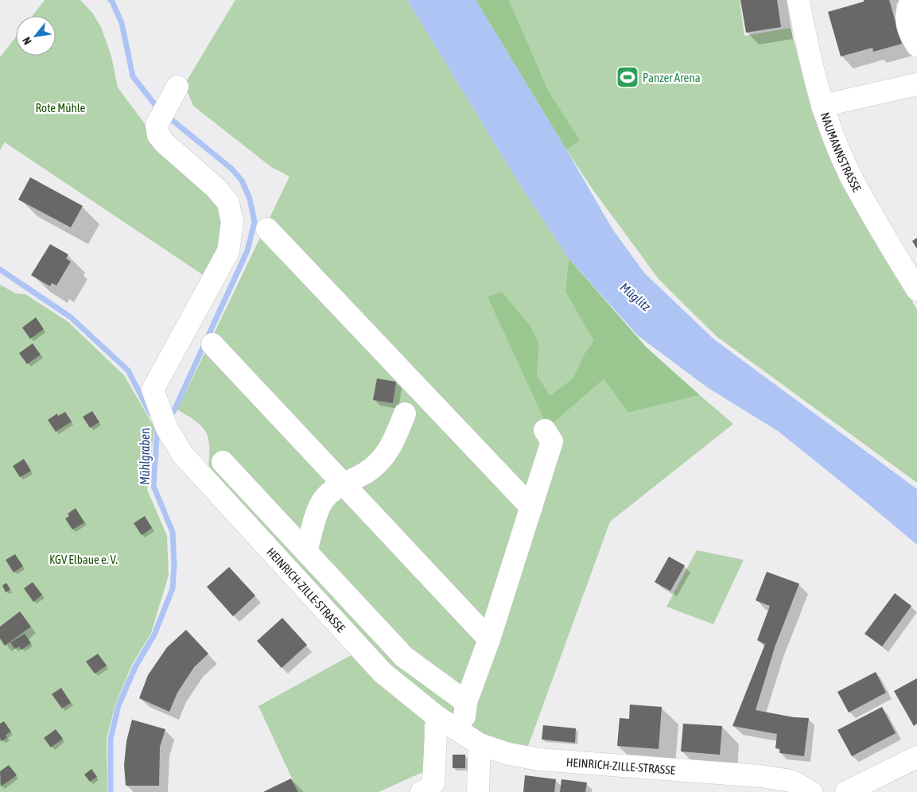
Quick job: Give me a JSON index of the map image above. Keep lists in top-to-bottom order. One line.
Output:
{"streets":{"street":["NAUMANNSTRASSE","HEINRICH-ZILLE-STRASSE"]},"water":["Müglitz","Mühlgraben"],"parks":["Rote Mühle","KGV Elbaue e. V."],"places":{"sports":["Panzer Arena"]},"north":"bottom left"}
